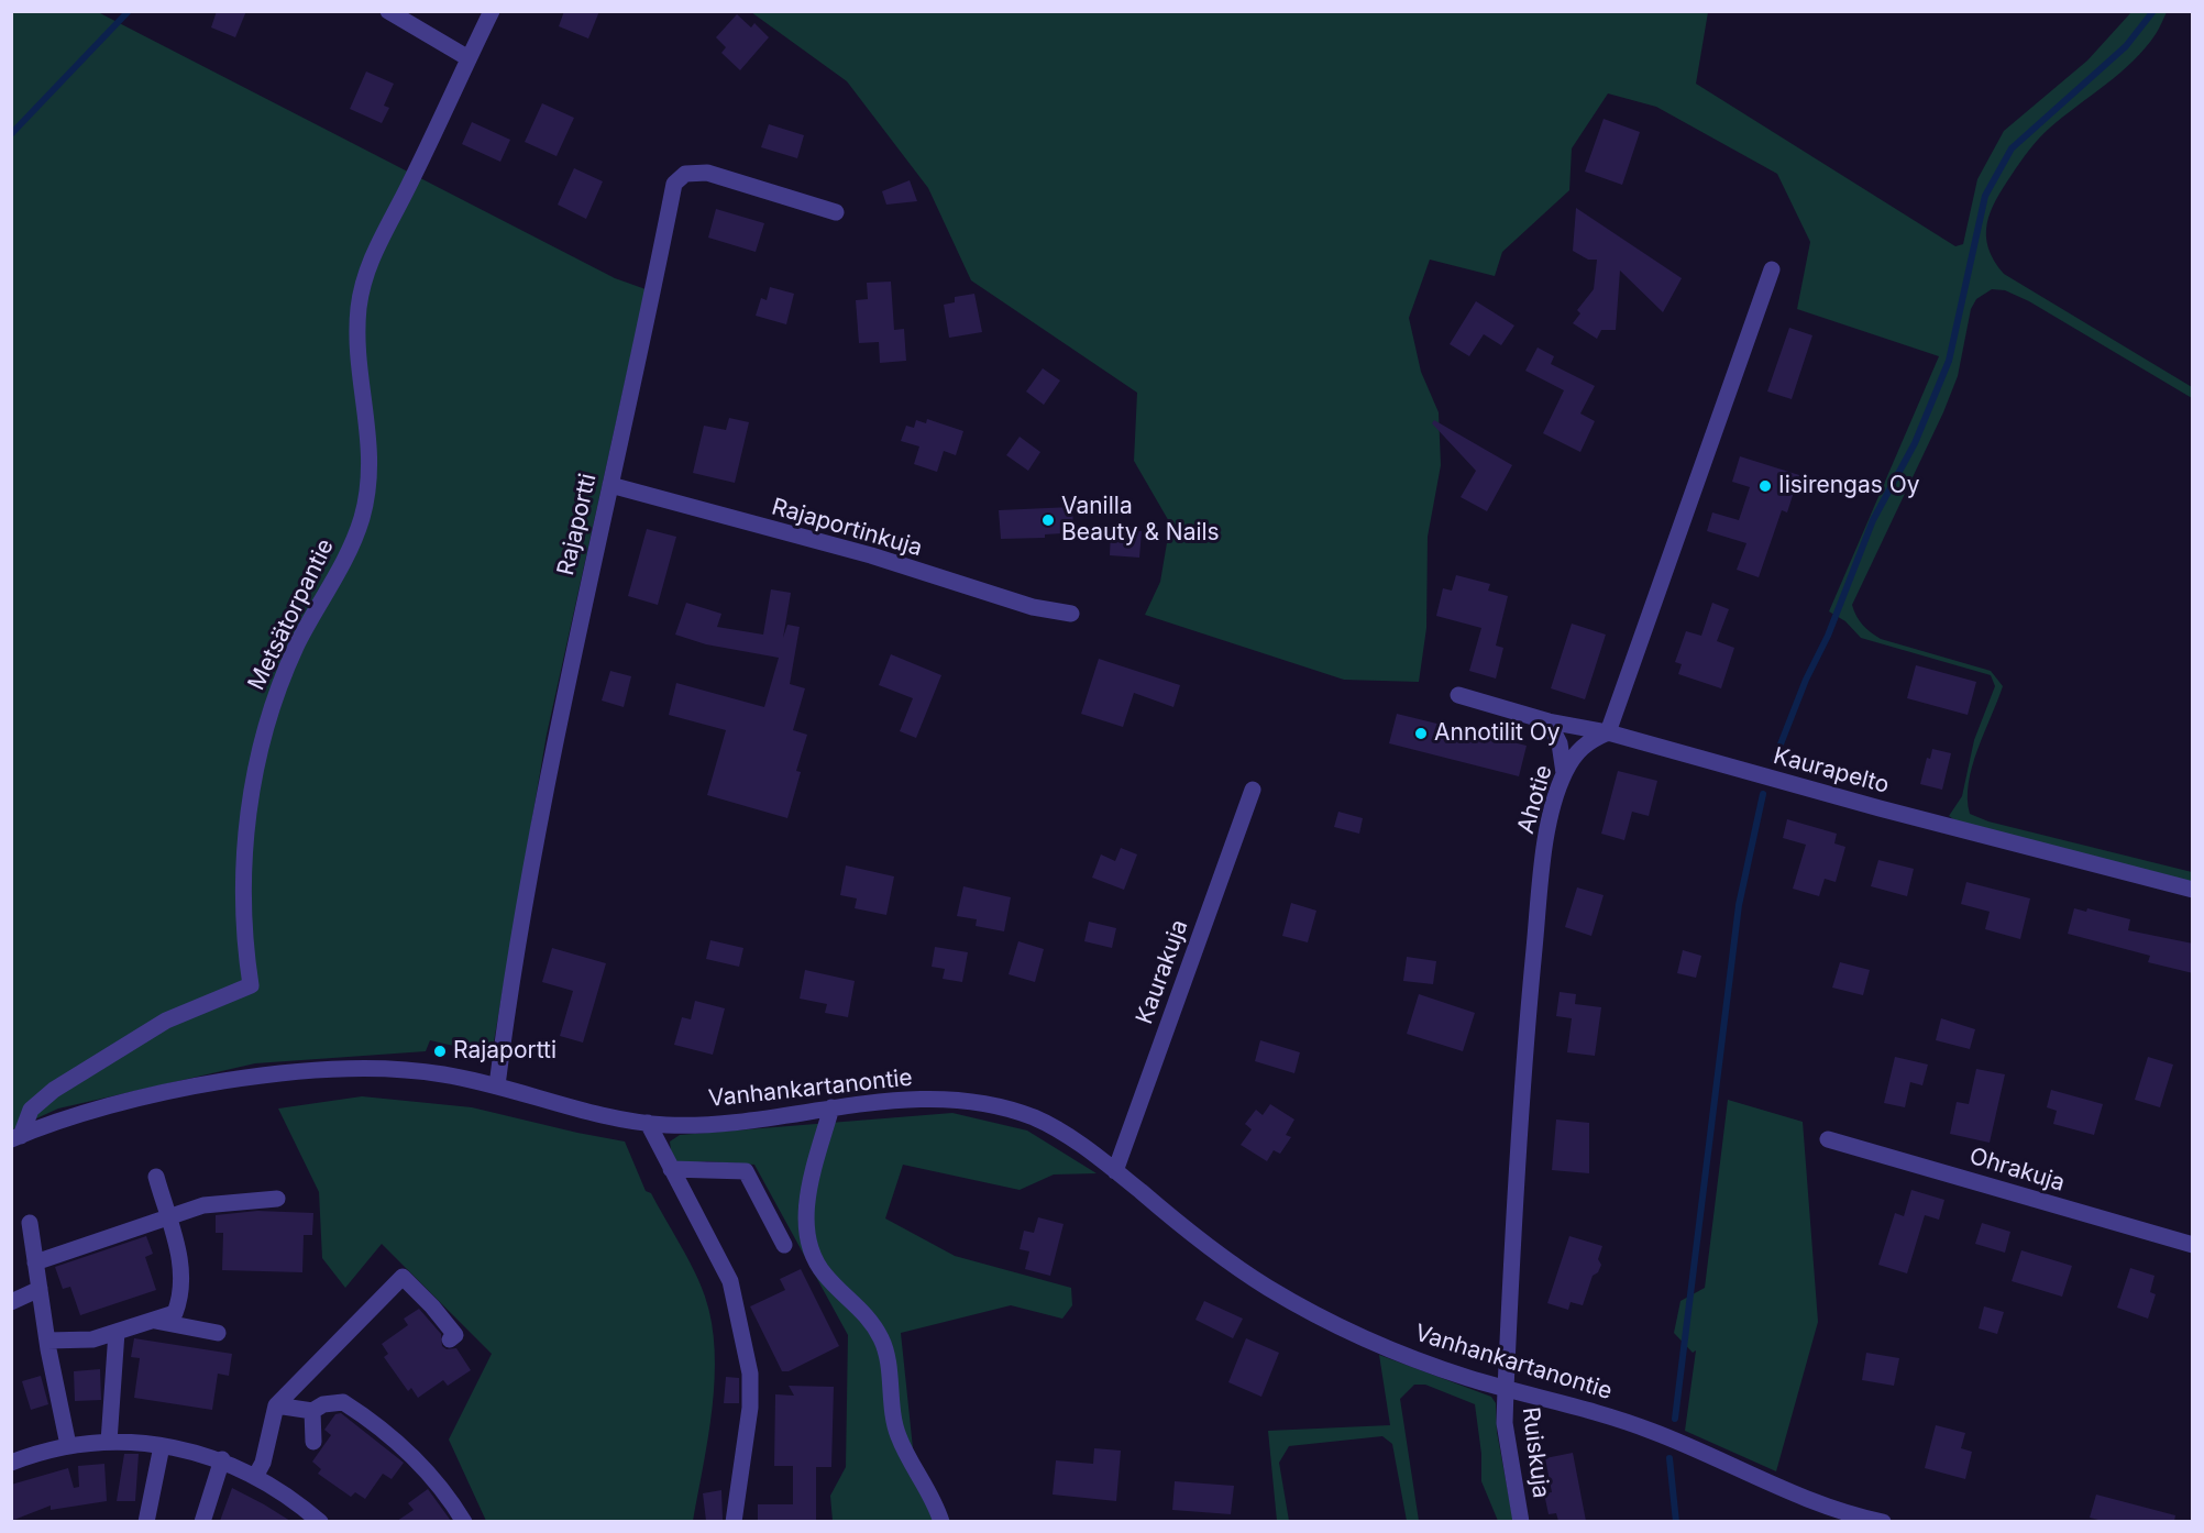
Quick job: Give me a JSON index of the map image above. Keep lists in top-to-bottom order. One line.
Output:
{"streets":{"street":["Rajaportti","Rajaportinkuja","Metsätorpantie","Kaurapelto","Ahotie","Kaurakuja","Vanhankartanontie","Ohrakuja","Ruiskuja"]},"crossings":[["Rajaportti","Rajaportinkuja"],["Rajaportti","Vanhankartanontie"],["Metsätorpantie","Vanhankartanontie"],["Kaurapelto","Ahotie"],["Ahotie","Vanhankartanontie"],["Ahotie","Ruiskuja"],["Kaurakuja","Vanhankartanontie"],["Vanhankartanontie","Ruiskuja"]],"places":["Iisirengas Oy","Vanilla Beauty & Nails","Annotilit Oy","Rajaportti"]}
